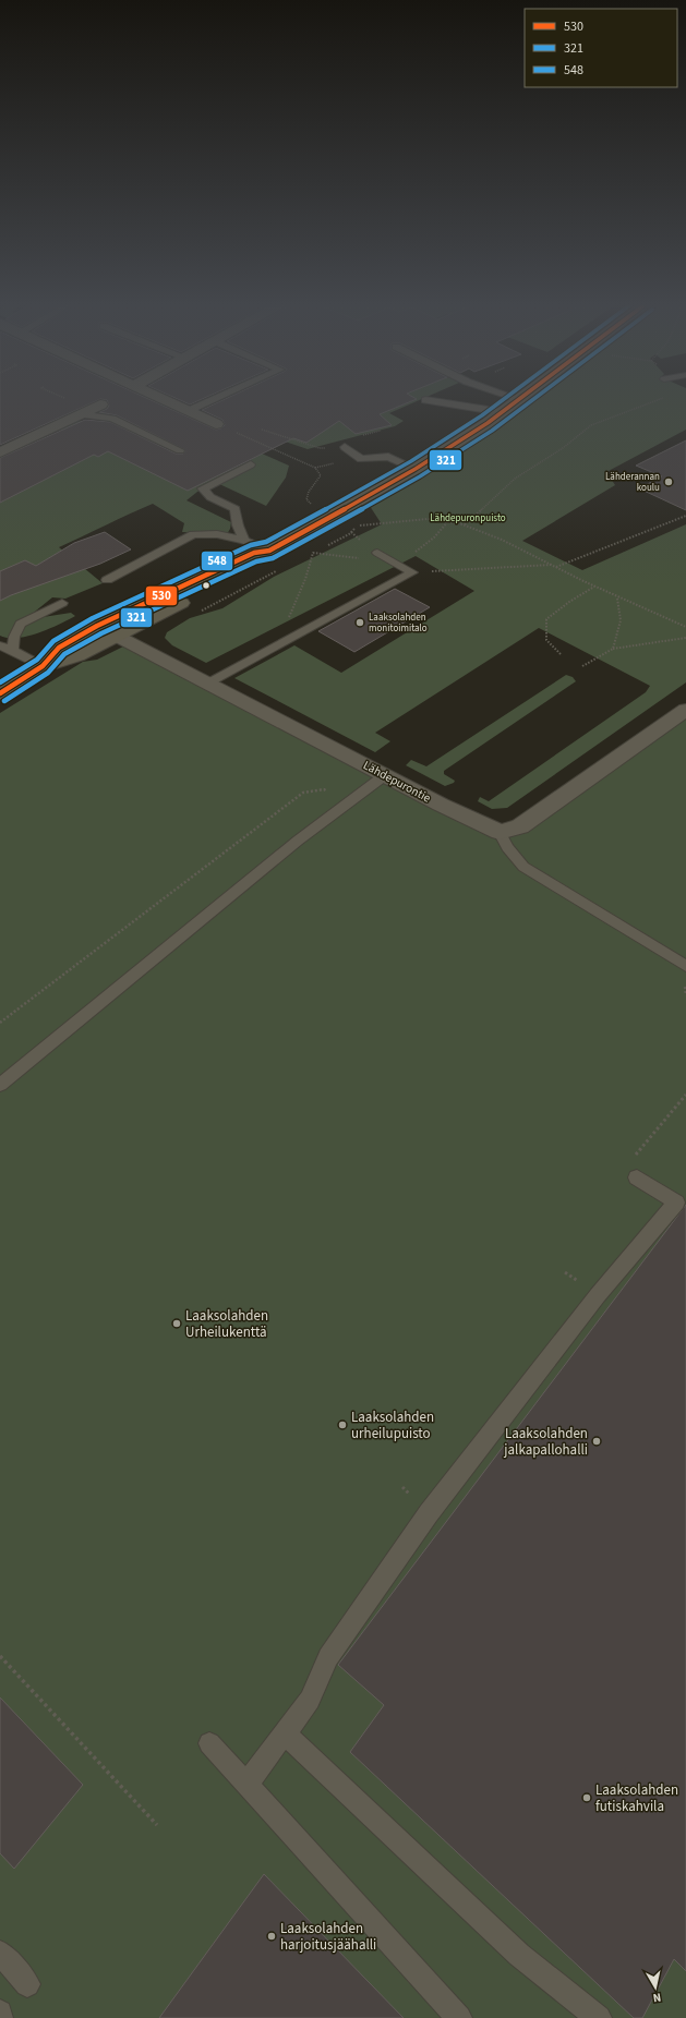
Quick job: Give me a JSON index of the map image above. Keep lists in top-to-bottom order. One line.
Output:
{"streets":{"street":["Lähdepurontie"]},"parks":["Lähdepuronpuisto"],"places":["Lähderannan koulu","Laaksolahden monitoimitalo","Laaksolahden Urheilukenttä","Laaksolahden urheilupuisto","Laaksolahden jalkapallohalli","Laaksolahden futiskahvila","Laaksolahden harjoitusjäähalli"],"lines":["transit line 530","transit line 321","transit line 548"],"legend":["530","321","548"],"north":"bottom"}
